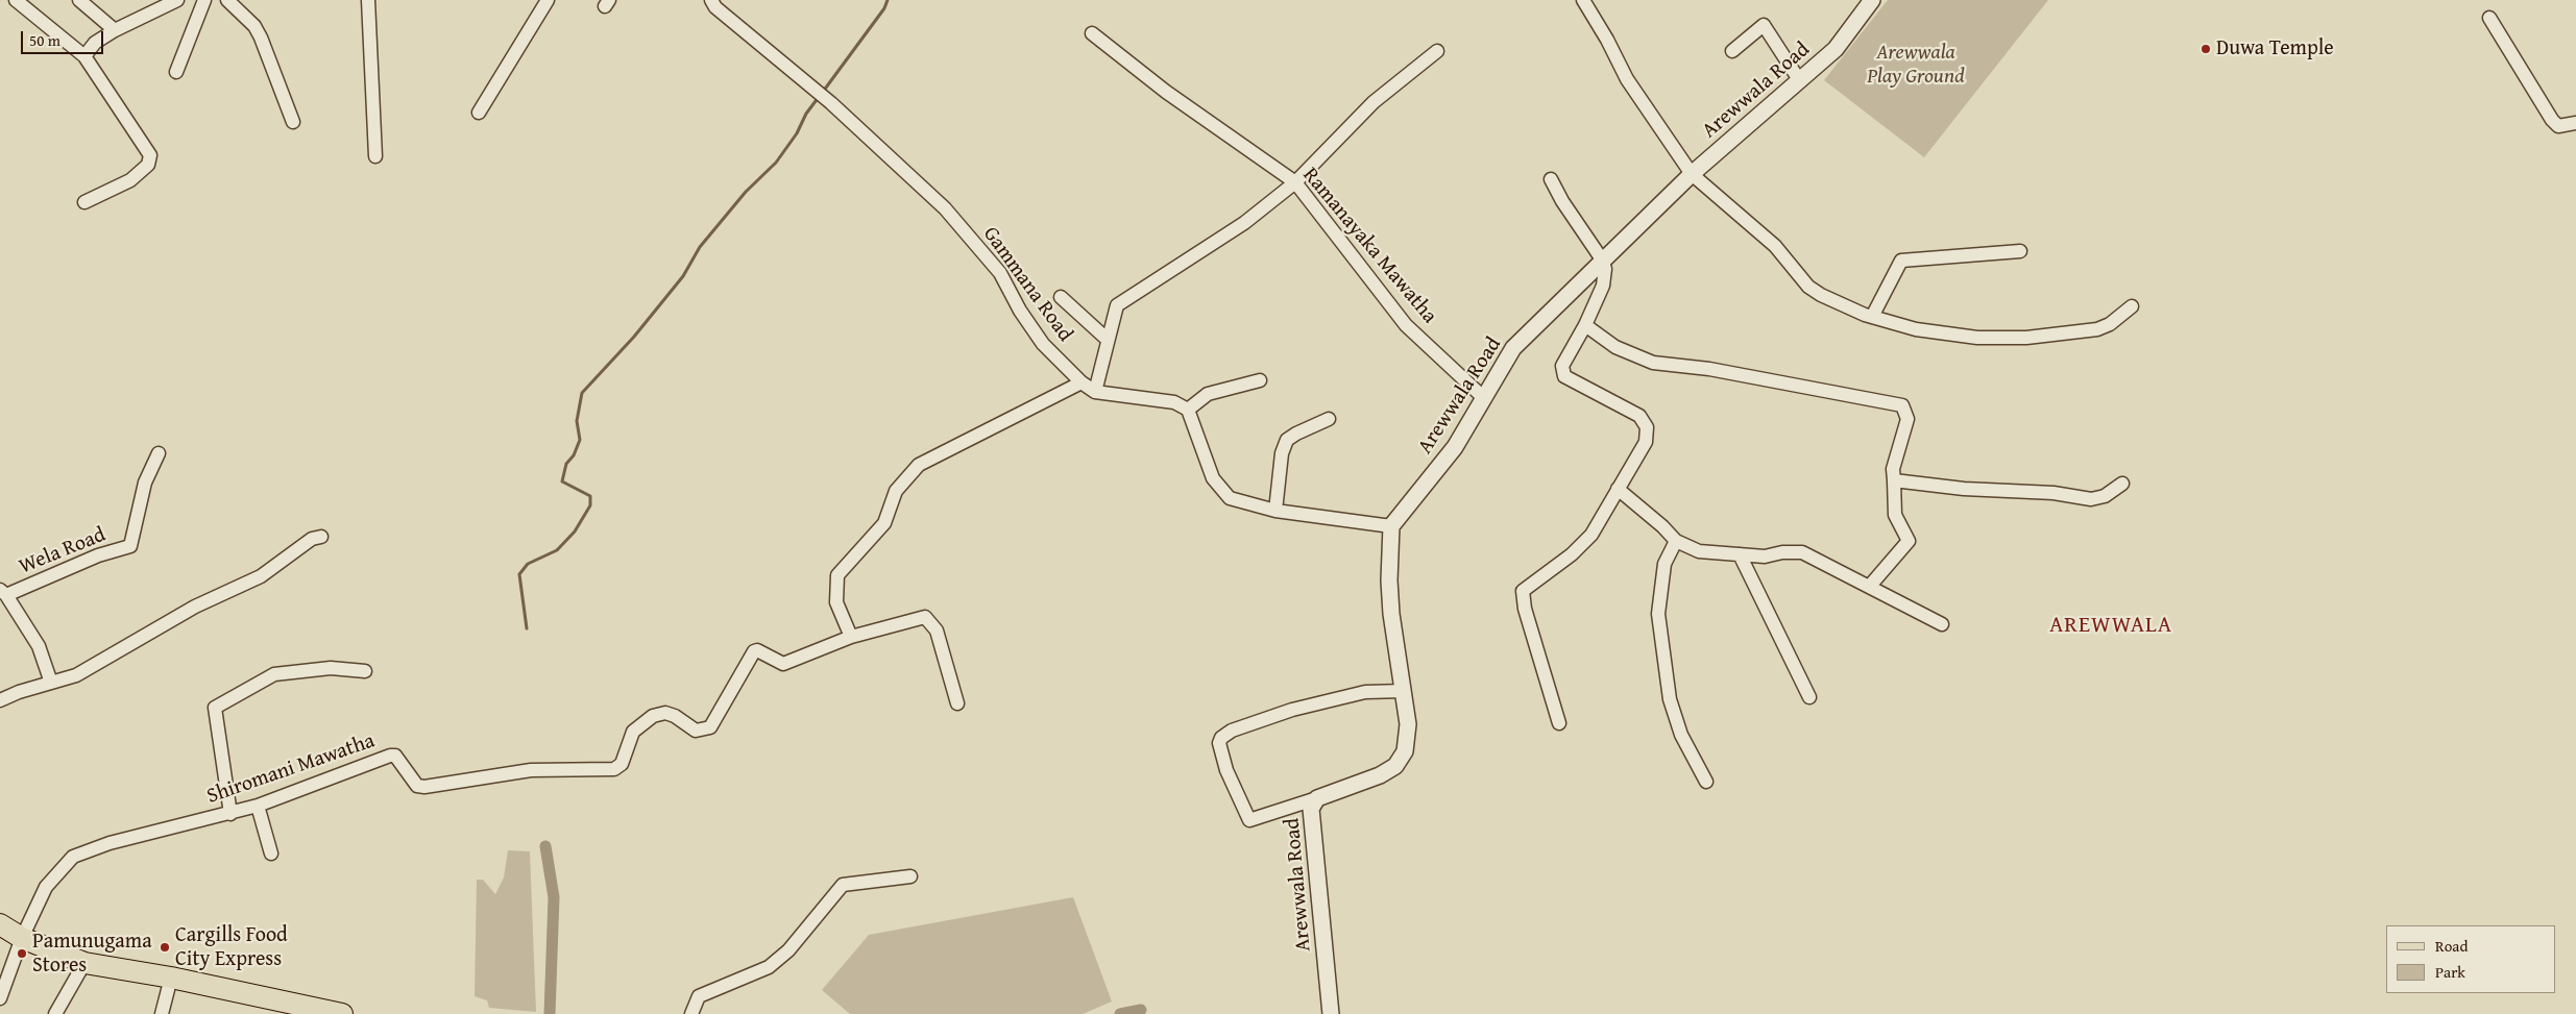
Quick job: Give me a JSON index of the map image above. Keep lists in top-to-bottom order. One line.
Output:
{"streets":{"street":["Arewwala Road","Ramanayaka Mawatha","Gammana Road","Wela Road","Shiromani Mawatha"]},"crossings":[["Arewwala Road","Ramanayaka Mawatha"]],"districts":["AREWWALA"],"parks":["Arewwala Play Ground"],"places":["Duwa Temple","Cargills Food City Express","Pamunugama Stores"],"legend":["Road","Park"],"scale_bar":"50 m"}
